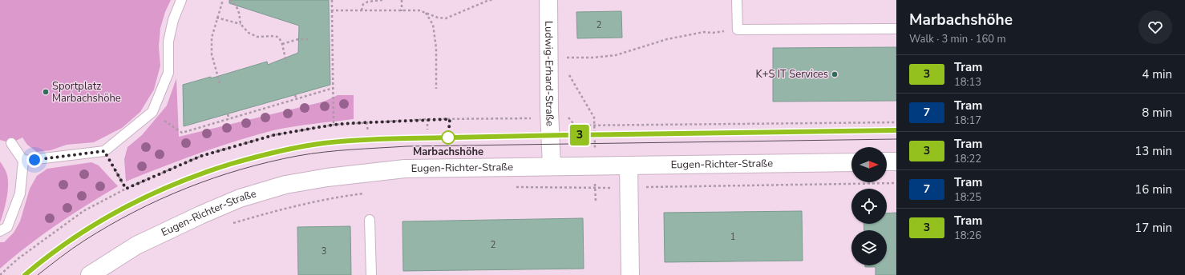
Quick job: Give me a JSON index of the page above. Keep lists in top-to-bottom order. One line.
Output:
{"streets":{"main road":["Ludwig-Erhard-Straße","Eugen-Richter-Straße"]},"crossings":[["Ludwig-Erhard-Straße","Eugen-Richter-Straße"]],"places":["K+S IT Services","Sportplatz Marbachshöhe","Marbachshöhe"],"lines":["tram line 3"],"house_numbers":["2","1","2","3"],"north":"right","page":{"on_map":"3","heading":["Marbachshöhe","Walk · 3 min · 160 m"],"list":[{"mark":"3","name":"Tram","note":"18:13","value":"4 min"},{"mark":"7","name":"Tram","note":"18:17","value":"8 min"},{"mark":"3","name":"Tram","note":"18:22","value":"13 min"},{"mark":"7","name":"Tram","note":"18:25","value":"16 min"},{"mark":"3","name":"Tram","note":"18:26","value":"17 min"}]}}
